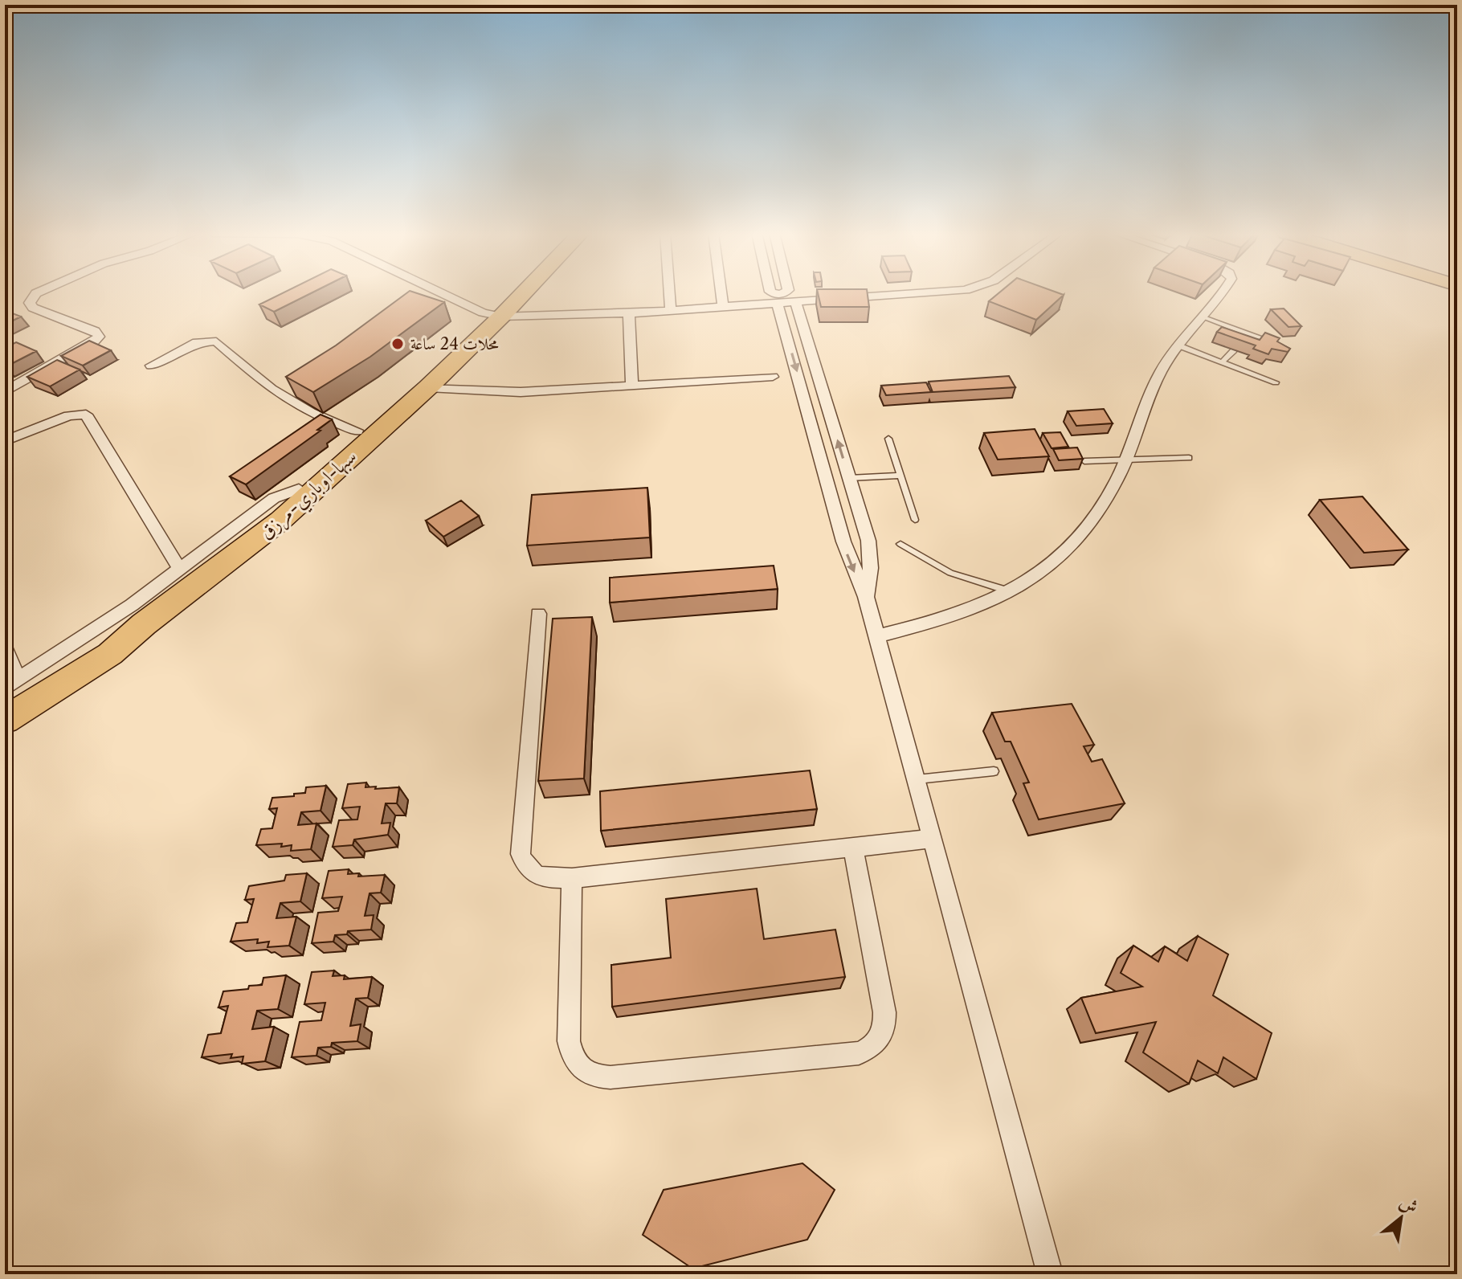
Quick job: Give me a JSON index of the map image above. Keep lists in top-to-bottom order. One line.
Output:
{"streets":{"highway":["سبها-اوباري-مرزق"]},"places":["محلات 24 ساعة"],"north":"top right"}
